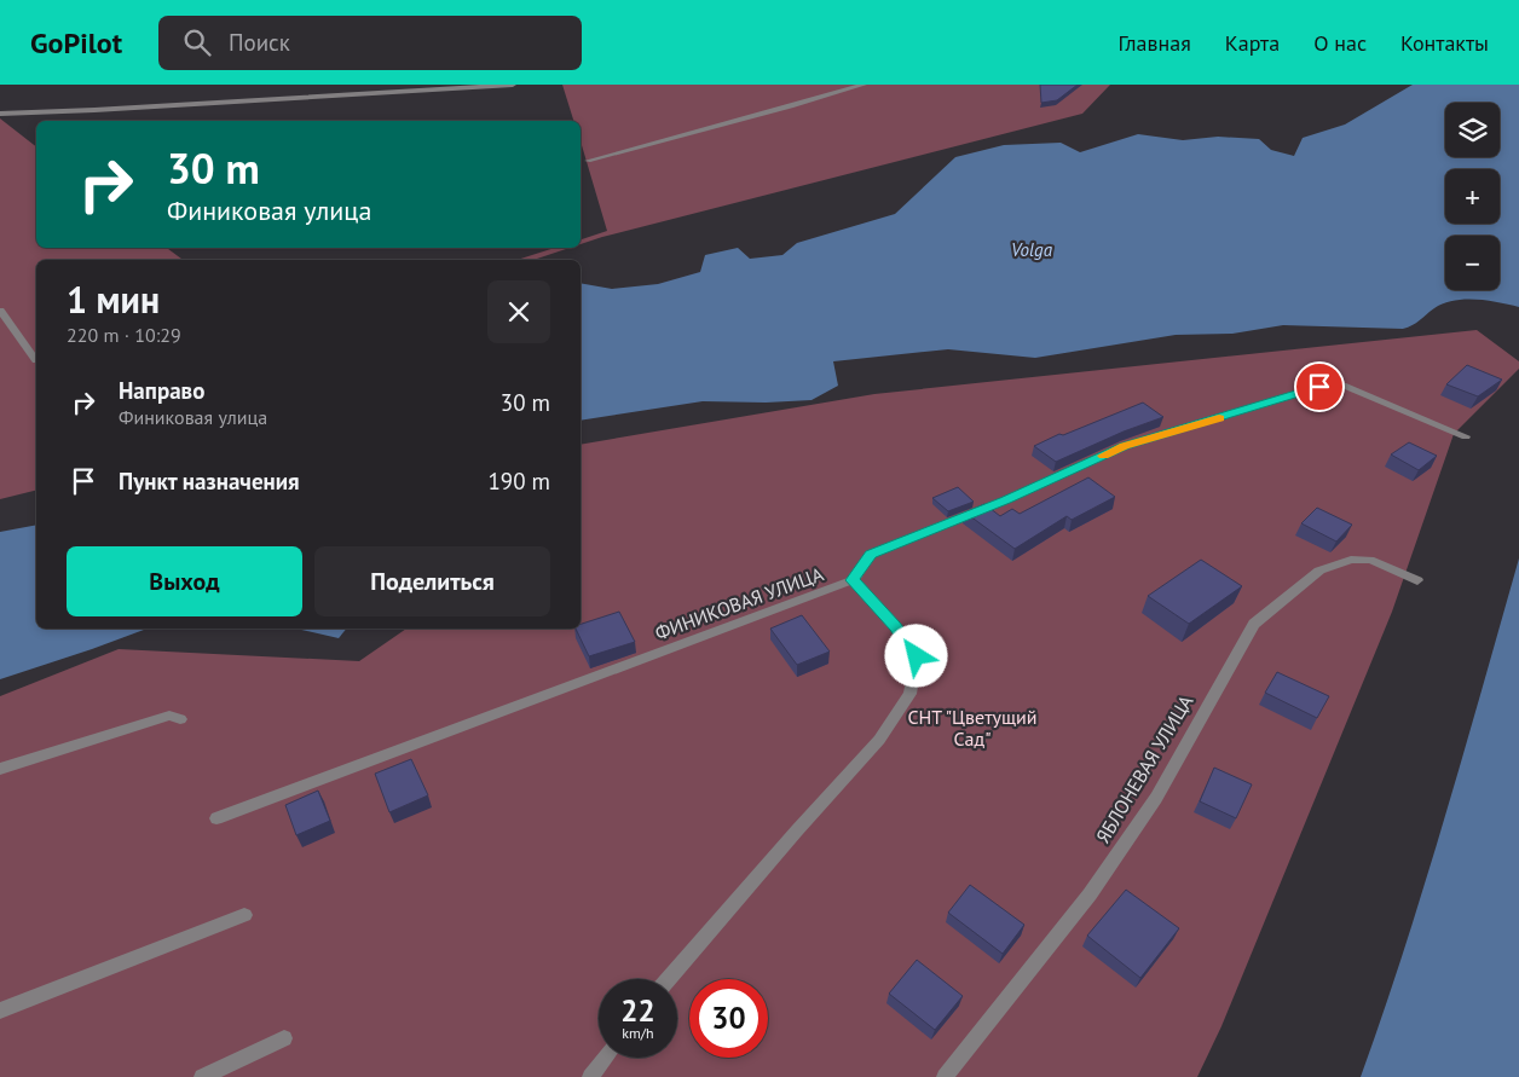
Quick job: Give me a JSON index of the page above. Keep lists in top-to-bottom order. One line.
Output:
{"streets":{"street":["ФИНИКОВАЯ УЛИЦА","ЯБЛОНЕВАЯ УЛИЦА"]},"water":["Volga"],"parks":["СНТ \"Цветущий Сад\""],"page":{"header":"GoPilot","search":"Поиск","nav":["Главная","Карта","О нас","Контакты"],"map_buttons":["+","−"],"turn":["30 m","Финиковая улица"],"heading":["1 мин","220 m · 10:29"],"list":[{"name":"Направо","note":"Финиковая улица","value":"30 m"},{"name":"Пункт назначения","value":"190 m"}],"buttons":["Выход","Поделиться"],"speed":"22 km/h","limit":"30"}}
